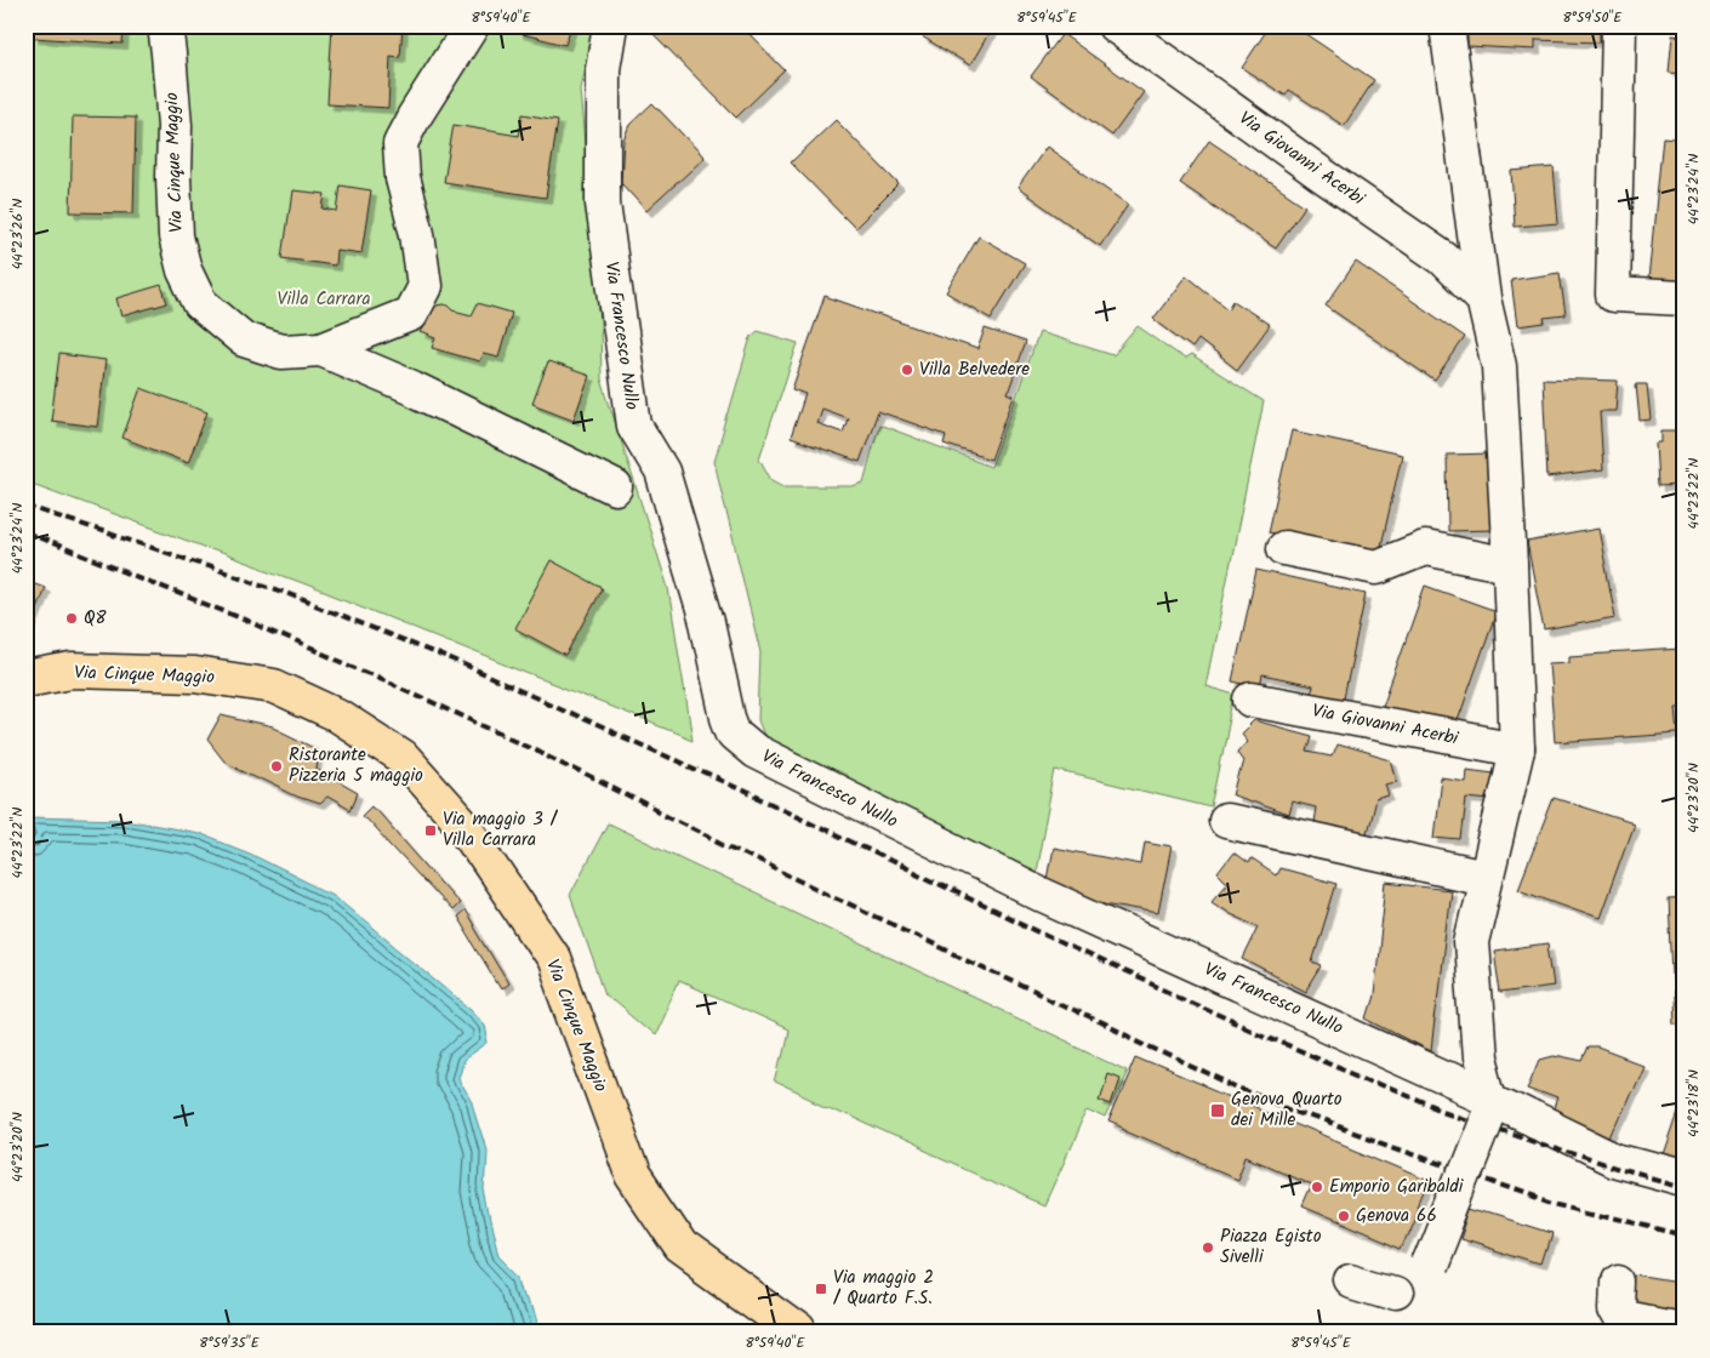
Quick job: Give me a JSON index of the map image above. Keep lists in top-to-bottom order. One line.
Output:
{"streets":{"main road":["Via Cinque Maggio"],"street":["Via Giovanni Acerbi","Via Francesco Nullo"]},"parks":["Villa Carrara"],"places":{"other":["Villa Belvedere","Q8","Ristorante Pizzeria 5 maggio","Emporio Garibaldi","Genova 66","Piazza Egisto Sivelli"],"transit":["Via maggio 3 / Villa Carrara","Genova Quarto dei Mille","Via maggio 2 / Quarto F.S."]},"coordinates":["8°59'40\"E","8°59'45\"E","8°59'50\"E","44°23'24\"N","44°23'26\"N","44°23'22\"N","44°23'20\"N","44°23'18\"N","8°59'35\"E"]}
